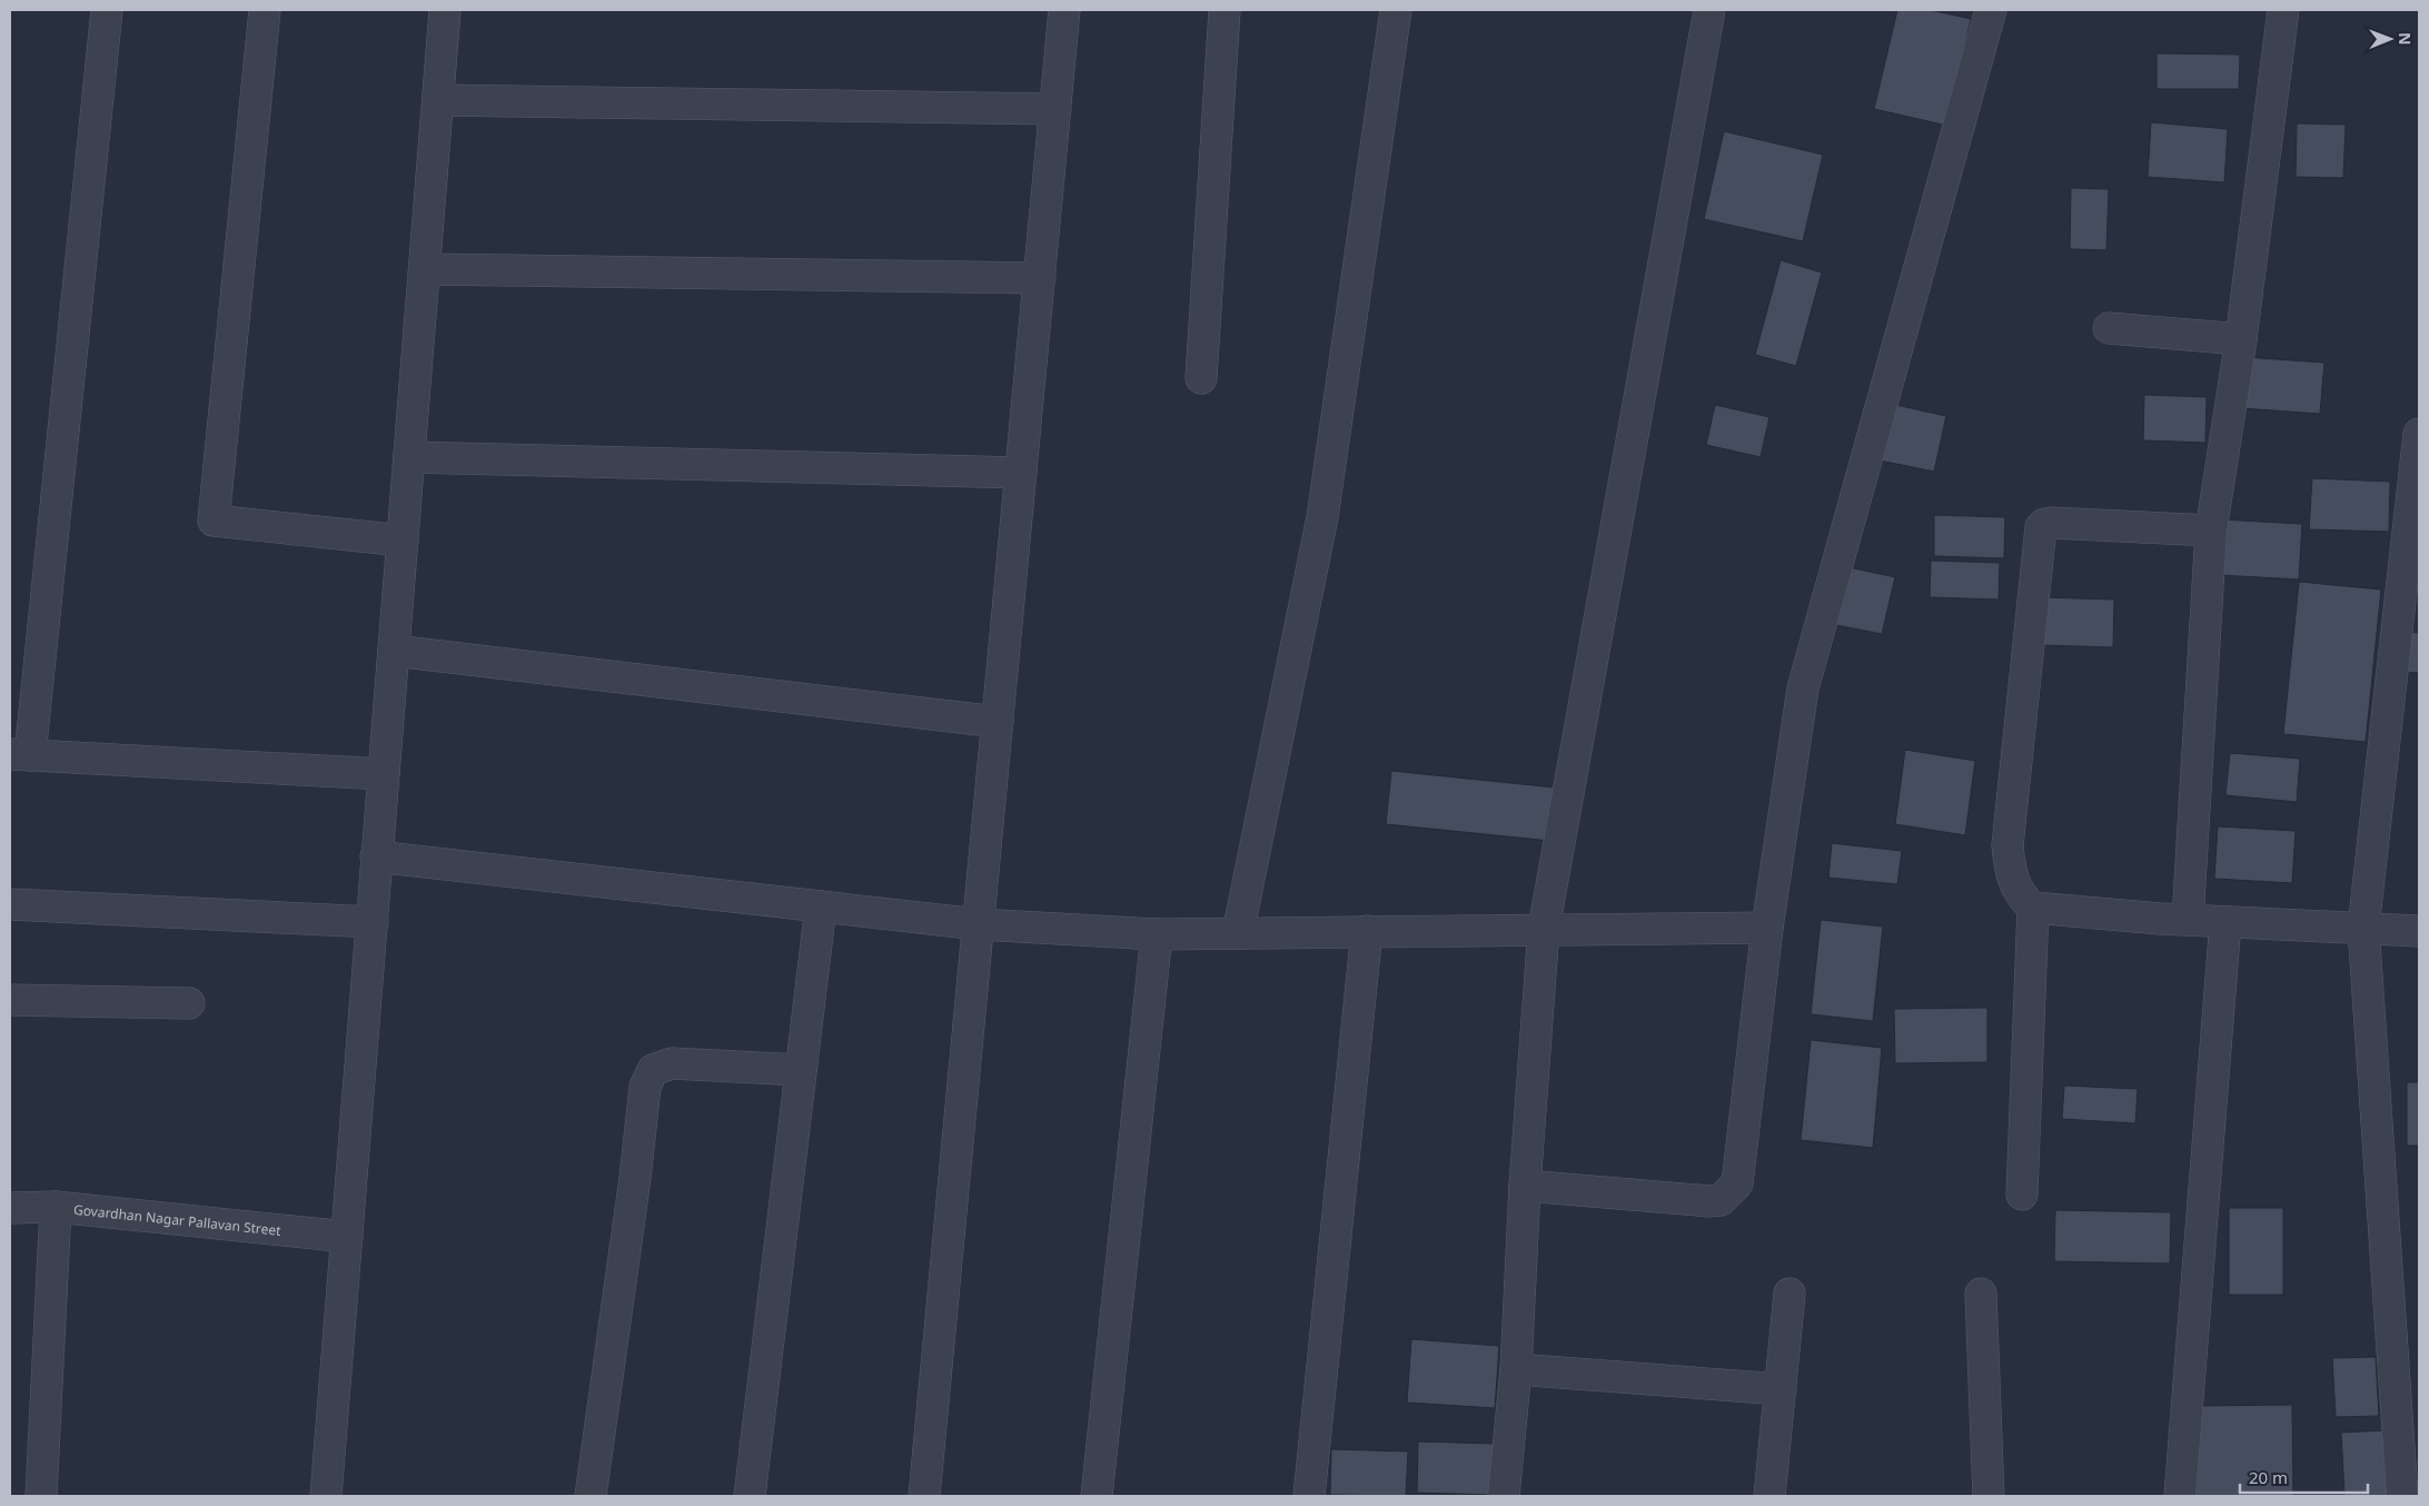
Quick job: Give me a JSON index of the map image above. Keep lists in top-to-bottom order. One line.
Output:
{"streets":{"street":["Govardhan Nagar Pallavan Street"]},"scale_bar":"20 m","north":"right"}
